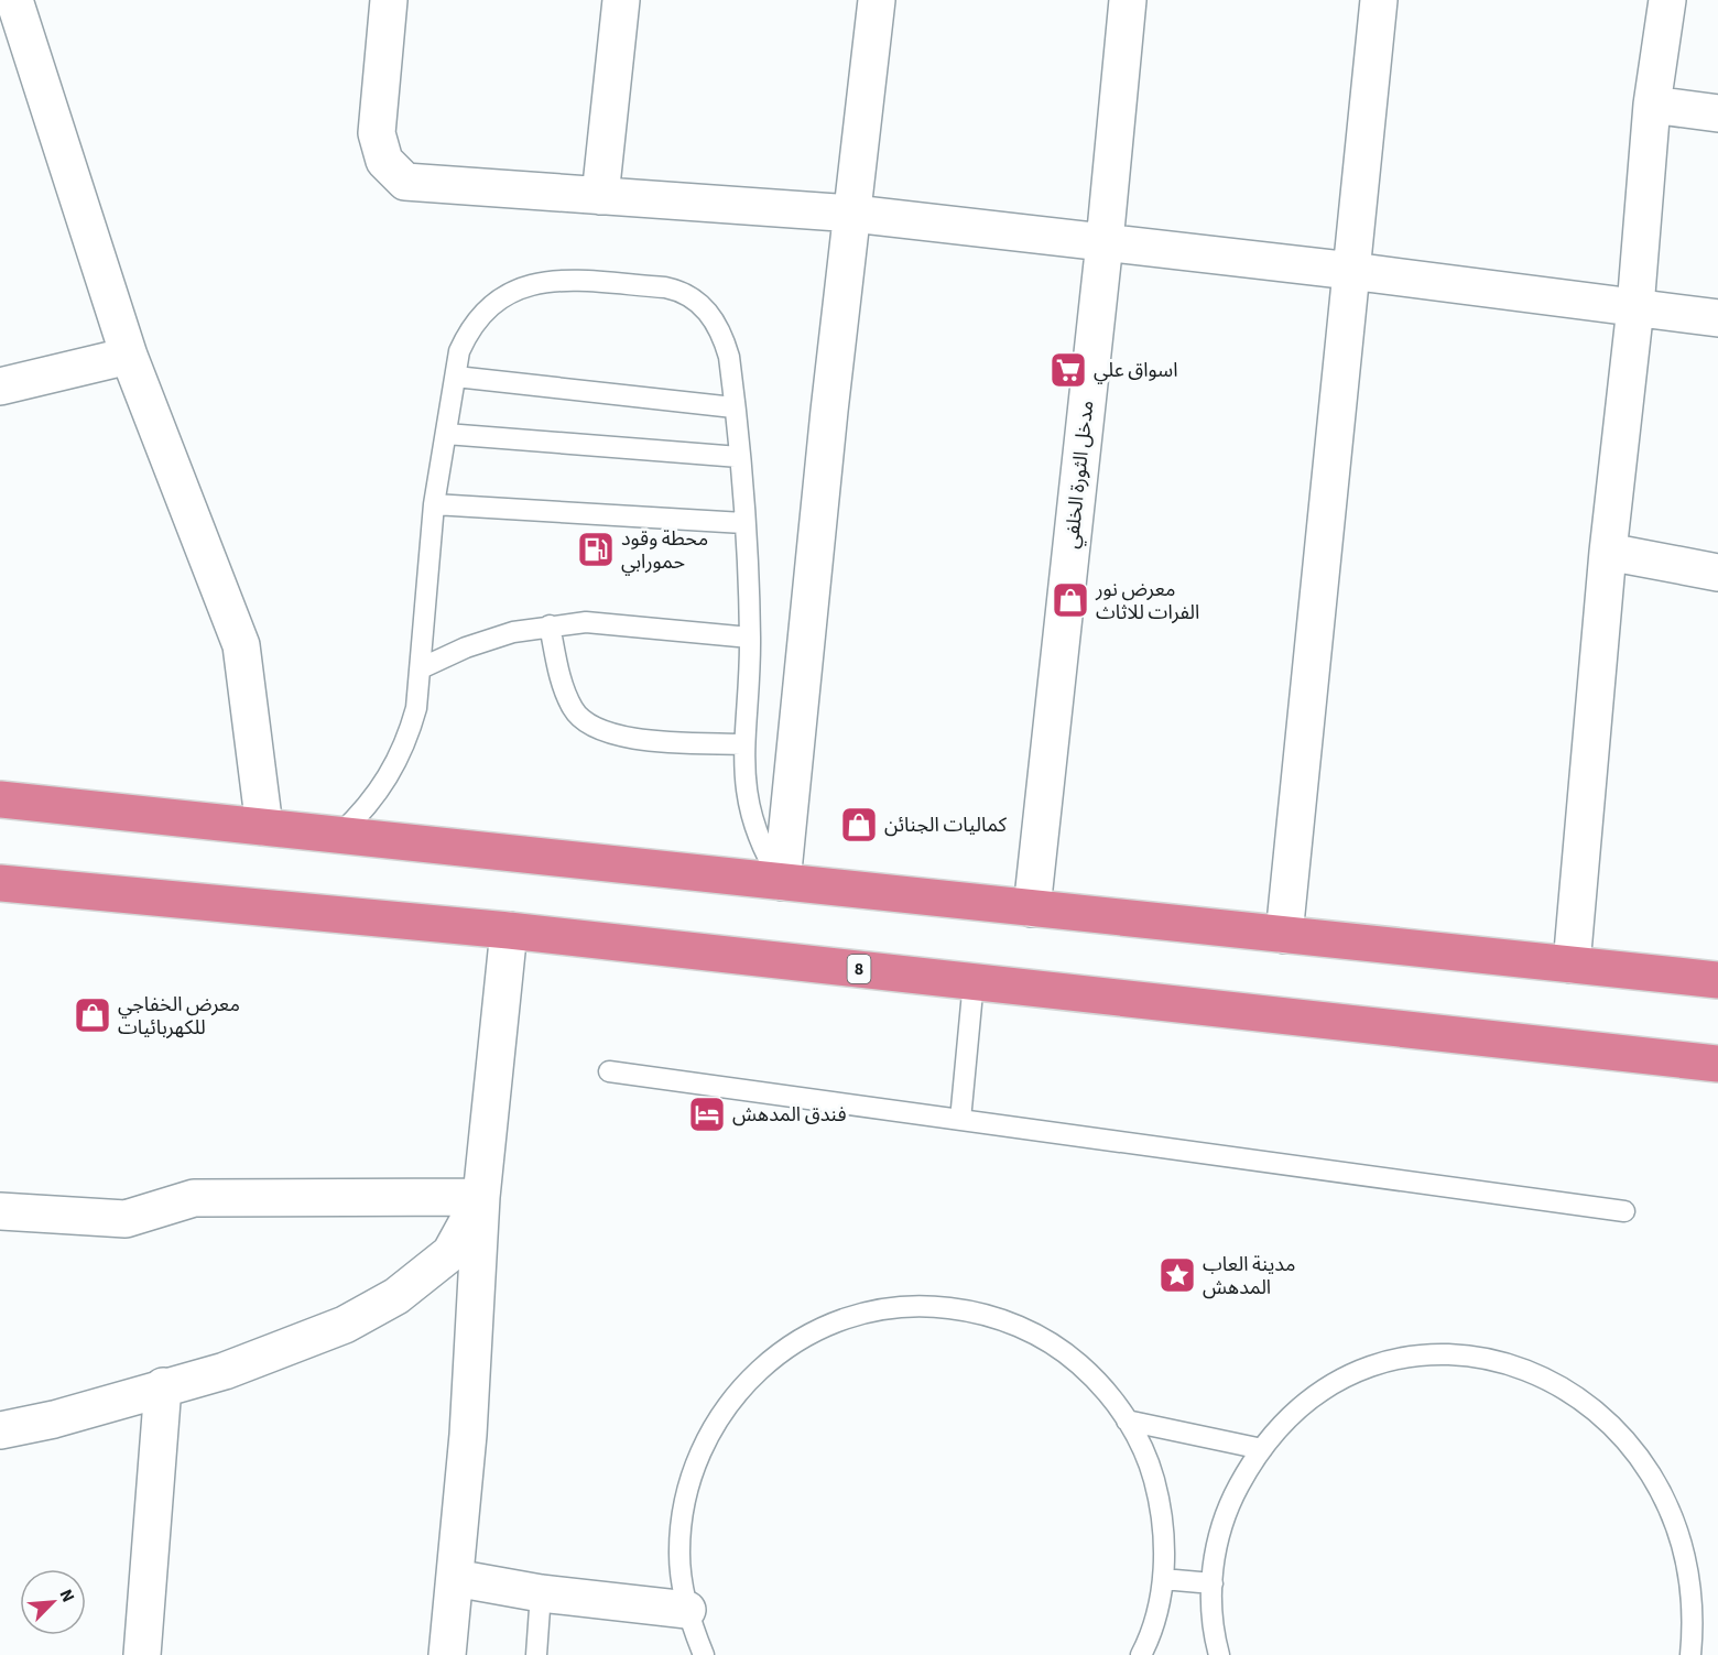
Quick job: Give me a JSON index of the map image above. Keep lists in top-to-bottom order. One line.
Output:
{"streets":{"highway":["8"],"street":["مدخل الثورة الخلفي"]},"places":{"supermarket":["اسواق علي"],"fuel station":["محطة وقود حمورابي"],"shop":["معرض نور الفرات للاثاث","كماليات الجنائن","معرض الخفاجي للكهربائيات"],"hotel":["فندق المدهش"],"place":["مدينة العاب المدهش"]},"north":"top right"}
